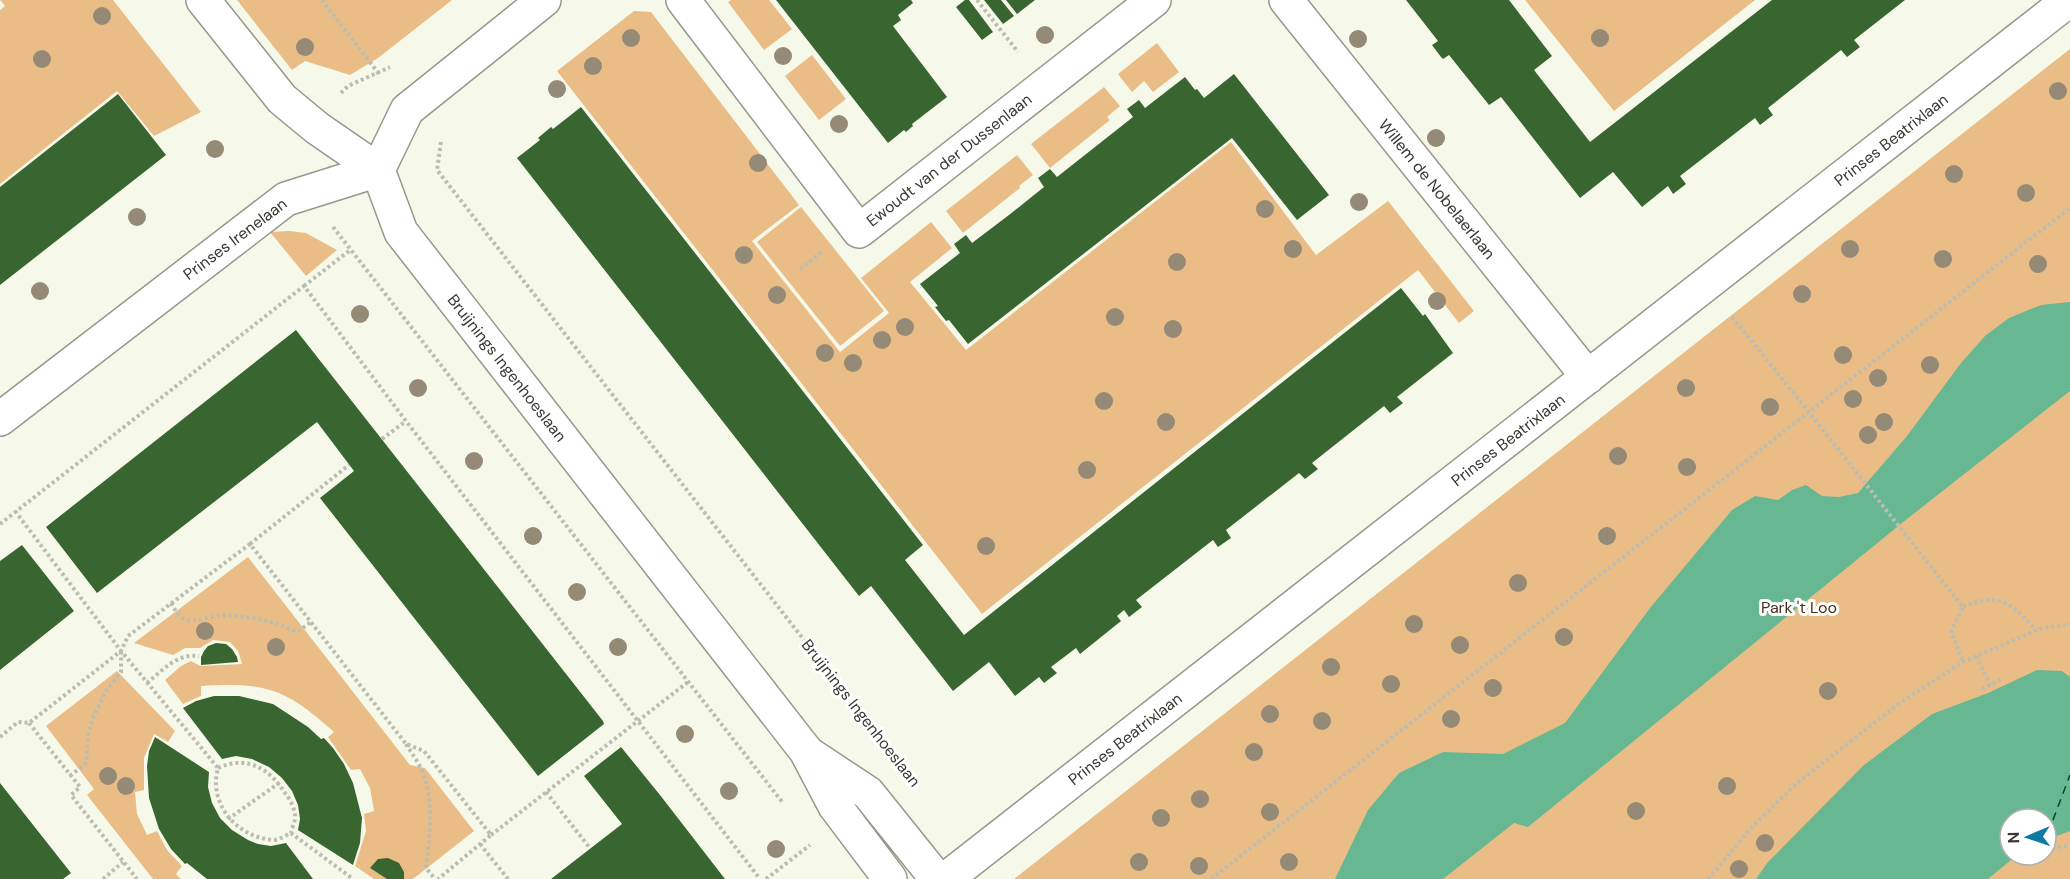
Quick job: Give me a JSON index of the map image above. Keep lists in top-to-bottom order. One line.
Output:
{"streets":{"street":["Prinses Beatrixlaan","Ewoudt van der Dussenlaan","Willem de Nobelaerlaan","Prinses Irenelaan","Bruijnings Ingenhoeslaan"]},"crossings":[["Prinses Beatrixlaan","Willem de Nobelaerlaan"],["Prinses Irenelaan","Bruijnings Ingenhoeslaan"]],"parks":["Park 't Loo"],"north":"left"}
